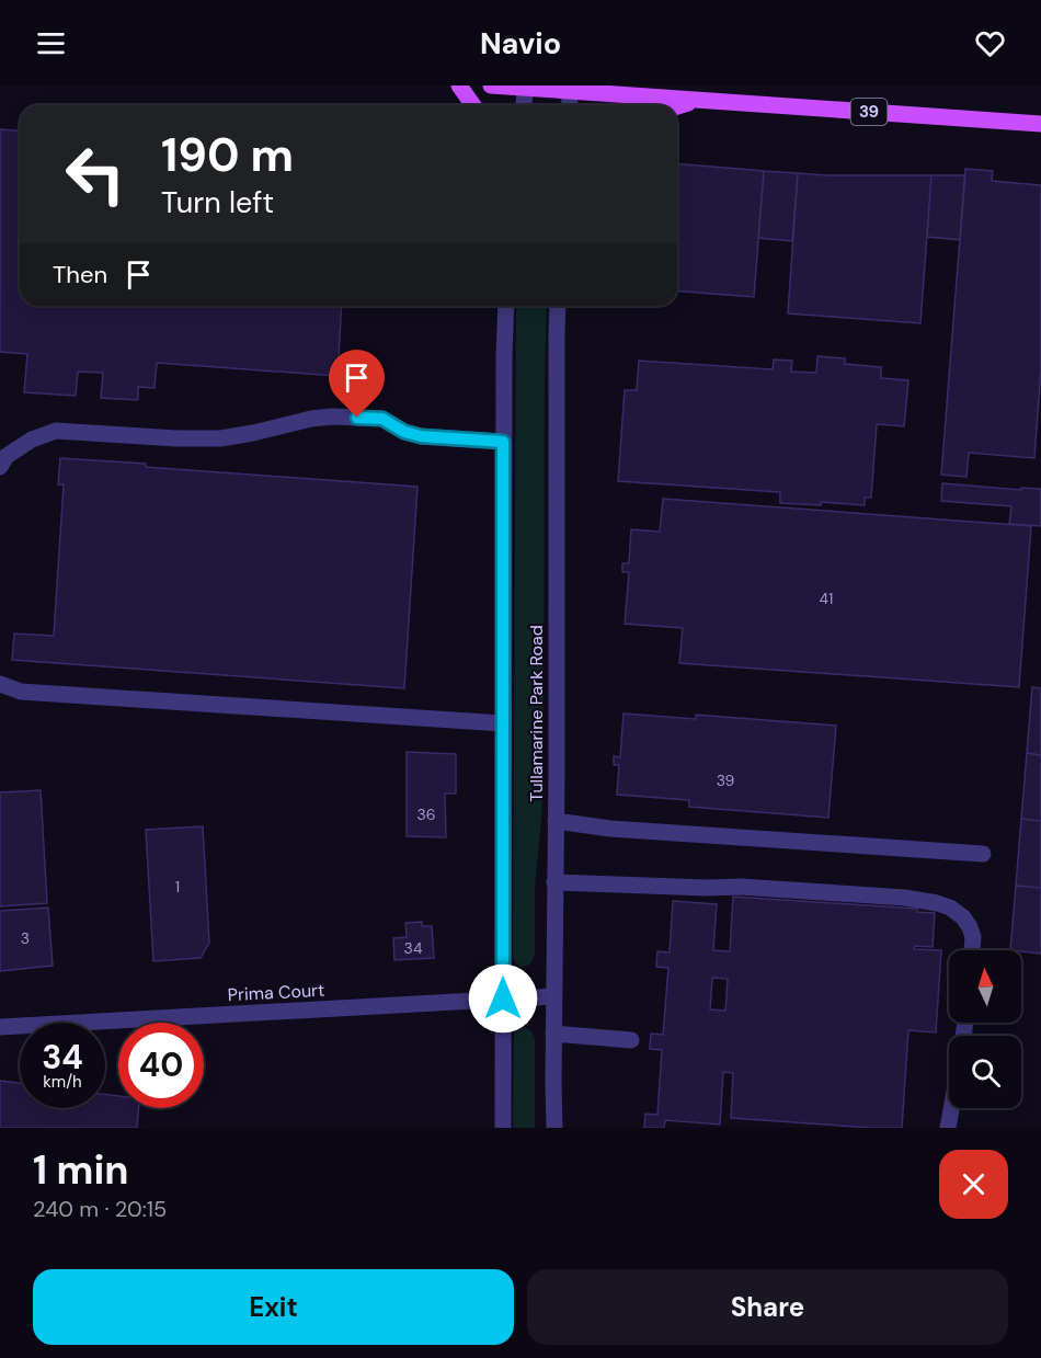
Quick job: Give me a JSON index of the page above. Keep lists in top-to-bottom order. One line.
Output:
{"streets":{"main road":["39"],"street":["Tullamarine Park Road","Prima Court"]},"crossings":[["Tullamarine Park Road","Prima Court"]],"house_numbers":["41","39","36","1","3","34"],"north":"top","page":{"header":"Navio","turn":["190 m","Turn left"],"then":"Then","speed":"34 km/h","limit":"40","heading":["1 min","240 m · 20:15"],"buttons":["Exit","Share"]}}
